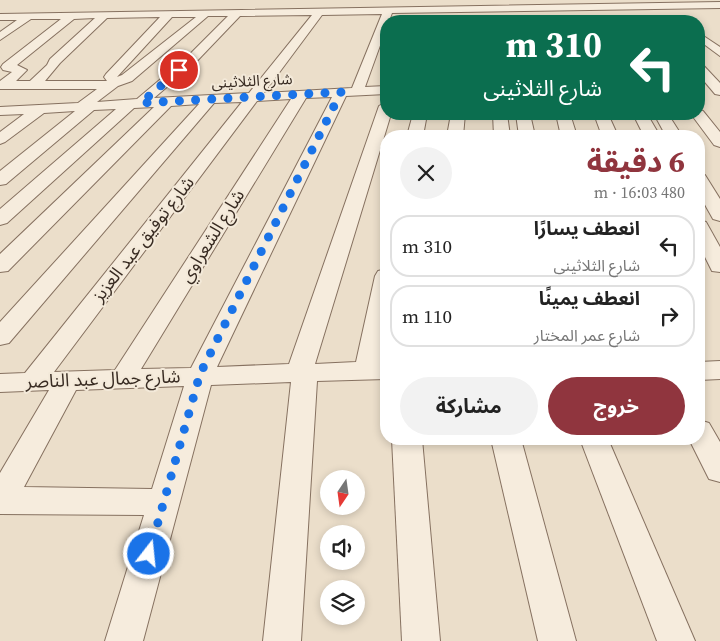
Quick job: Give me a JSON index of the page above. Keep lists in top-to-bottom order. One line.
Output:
{"streets":{"street":["شارع الثلاثينى","شارع الشعراوي","شارع توفيق عبد العزيز","شارع جمال عبد الناصر"]},"crossings":[["شارع الثلاثينى","شارع الشعراوي"],["شارع الثلاثينى","شارع توفيق عبد العزيز"],["شارع الشعراوي","شارع جمال عبد الناصر"],["شارع توفيق عبد العزيز","شارع جمال عبد الناصر"]],"north":"bottom","page":{"turn":["310 m","شارع الثلاثينى"],"heading":["6 دقيقة","480 m · 16:03"],"list":[{"name":"انعطف يسارًا","note":"شارع الثلاثينى","value":"310 m"},{"name":"انعطف يمينًا","note":"شارع عمر المختار","value":"110 m"}],"buttons":["خروج","مشاركة"]}}
